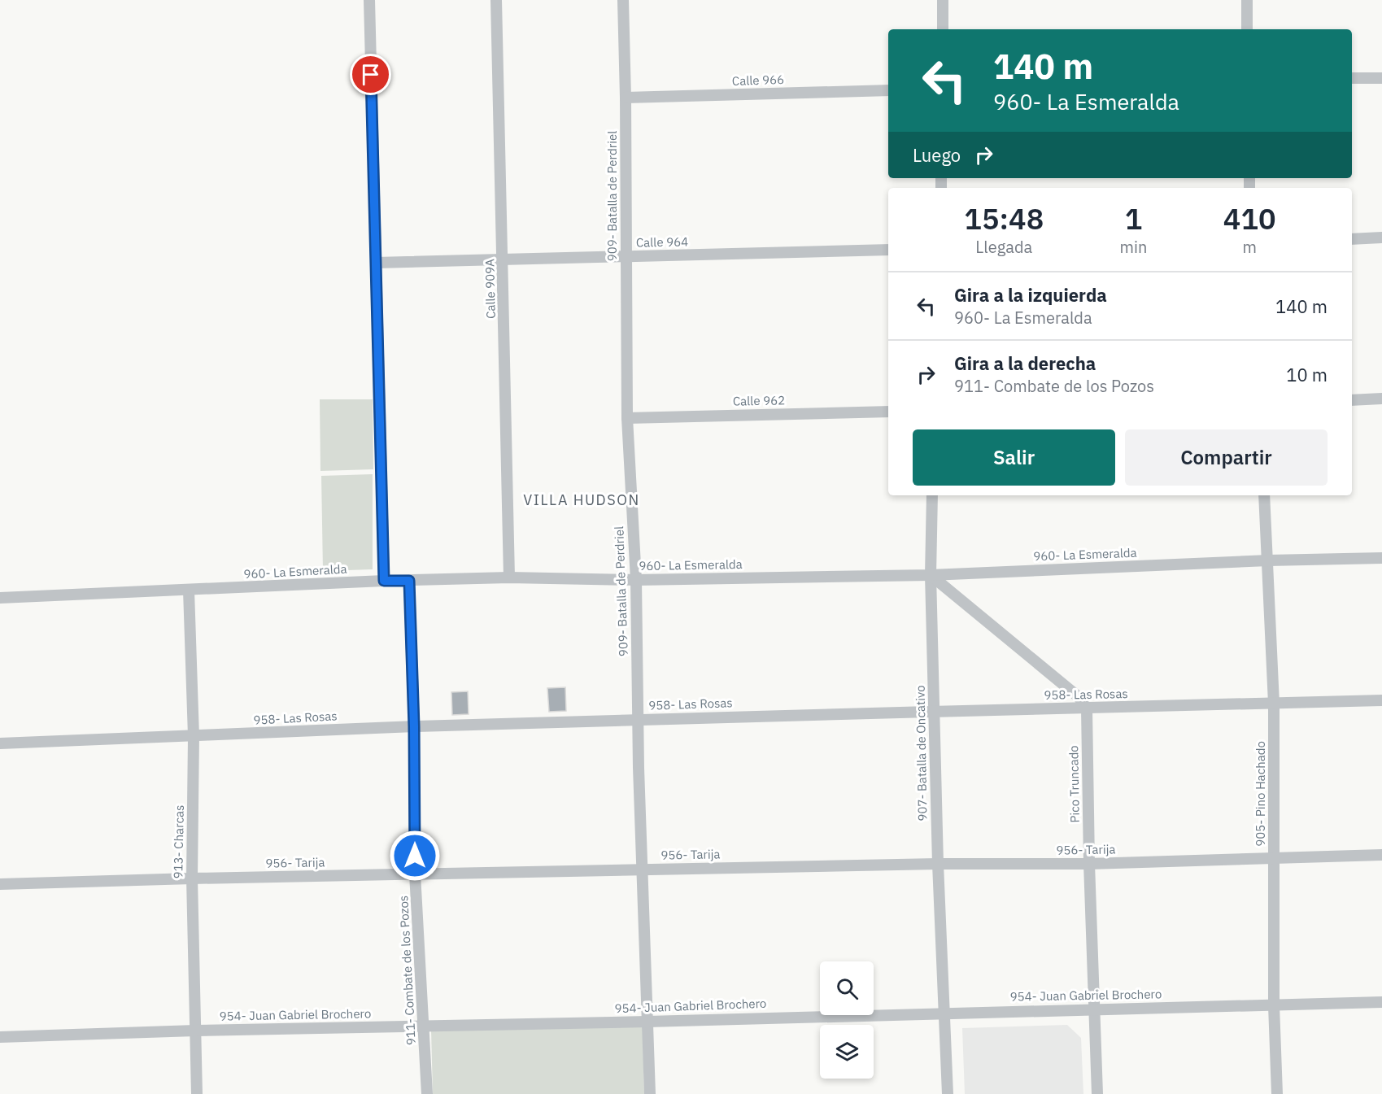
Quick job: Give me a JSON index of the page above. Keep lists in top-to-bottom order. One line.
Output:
{"streets":{"street":["Calle 966","909- Batalla de Perdriel","Calle 964","Calle 909A","Calle 962","960- La Esmeralda","958- Las Rosas","907- Batalla de Oncativo","Pico Truncado","905- Pino Hachado","913- Charcas","956- Tarija","911- Combate de los Pozos","954- Juan Gabriel Brochero"]},"crossings":[["Calle 966","909- Batalla de Perdriel"],["909- Batalla de Perdriel","Calle 964"],["909- Batalla de Perdriel","Calle 962"],["909- Batalla de Perdriel","960- La Esmeralda"],["909- Batalla de Perdriel","958- Las Rosas"],["909- Batalla de Perdriel","956- Tarija"],["909- Batalla de Perdriel","954- Juan Gabriel Brochero"],["Calle 964","Calle 909A"],["Calle 909A","960- La Esmeralda"],["960- La Esmeralda","907- Batalla de Oncativo"],["960- La Esmeralda","905- Pino Hachado"],["960- La Esmeralda","913- Charcas"],["960- La Esmeralda","911- Combate de los Pozos"],["958- Las Rosas","907- Batalla de Oncativo"],["958- Las Rosas","Pico Truncado"],["958- Las Rosas","905- Pino Hachado"],["958- Las Rosas","913- Charcas"],["958- Las Rosas","911- Combate de los Pozos"],["907- Batalla de Oncativo","956- Tarija"],["907- Batalla de Oncativo","954- Juan Gabriel Brochero"],["Pico Truncado","956- Tarija"],["Pico Truncado","954- Juan Gabriel Brochero"],["905- Pino Hachado","956- Tarija"],["905- Pino Hachado","954- Juan Gabriel Brochero"],["913- Charcas","956- Tarija"],["913- Charcas","954- Juan Gabriel Brochero"],["956- Tarija","911- Combate de los Pozos"],["911- Combate de los Pozos","954- Juan Gabriel Brochero"]],"districts":["VILLA HUDSON"],"page":{"turn":["140 m","960- La Esmeralda"],"then":"Luego","eta":["15:48","Llegada","1","min","410","m"],"list":[{"name":"Gira a la izquierda","note":"960- La Esmeralda","value":"140 m"},{"name":"Gira a la derecha","note":"911- Combate de los Pozos","value":"10 m"}],"buttons":["Salir","Compartir"]}}
